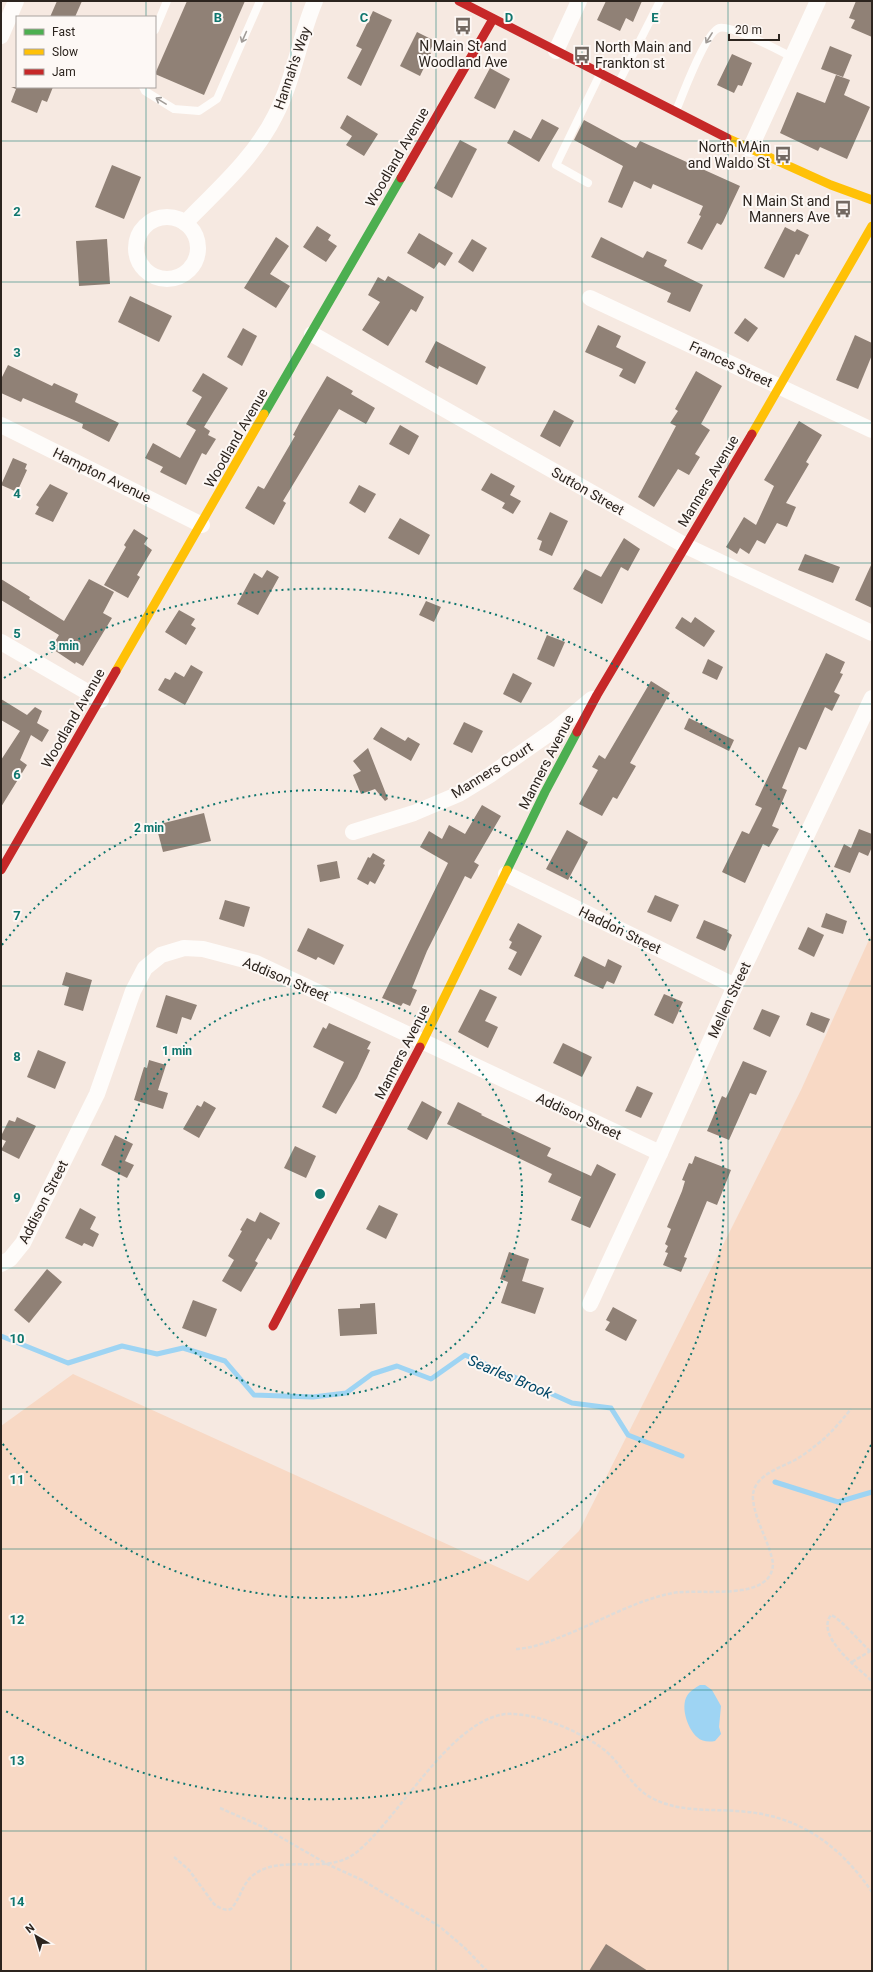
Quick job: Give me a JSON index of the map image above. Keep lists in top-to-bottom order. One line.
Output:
{"streets":{"street":["Hannah's Way","Woodland Avenue","Frances Street","Hampton Avenue","Manners Avenue","Sutton Street","Manners Court","Haddon Street","Addison Street","Mellen Street"]},"crossings":[["Woodland Avenue","Hampton Avenue"],["Woodland Avenue","Sutton Street"],["Frances Street","Manners Avenue"],["Manners Avenue","Sutton Street"],["Manners Avenue","Manners Court"],["Manners Avenue","Haddon Street"],["Manners Avenue","Addison Street"],["Haddon Street","Mellen Street"],["Addison Street","Mellen Street"]],"water":["Searles Brook"],"places":{"bus stop":["N Main St and Woodland Ave","North Main and Frankton st","North MAin and Waldo St","N Main St and Manners Ave"]},"legend":["Fast","Slow","Jam"],"scale_bar":"20 m","north":"top left","grid":{"columns":["B","C","D","E"],"rows":["2","3","4","5","6","7","8","9","10","11","12","13","14"]},"rings":["3 min","2 min","1 min"]}
